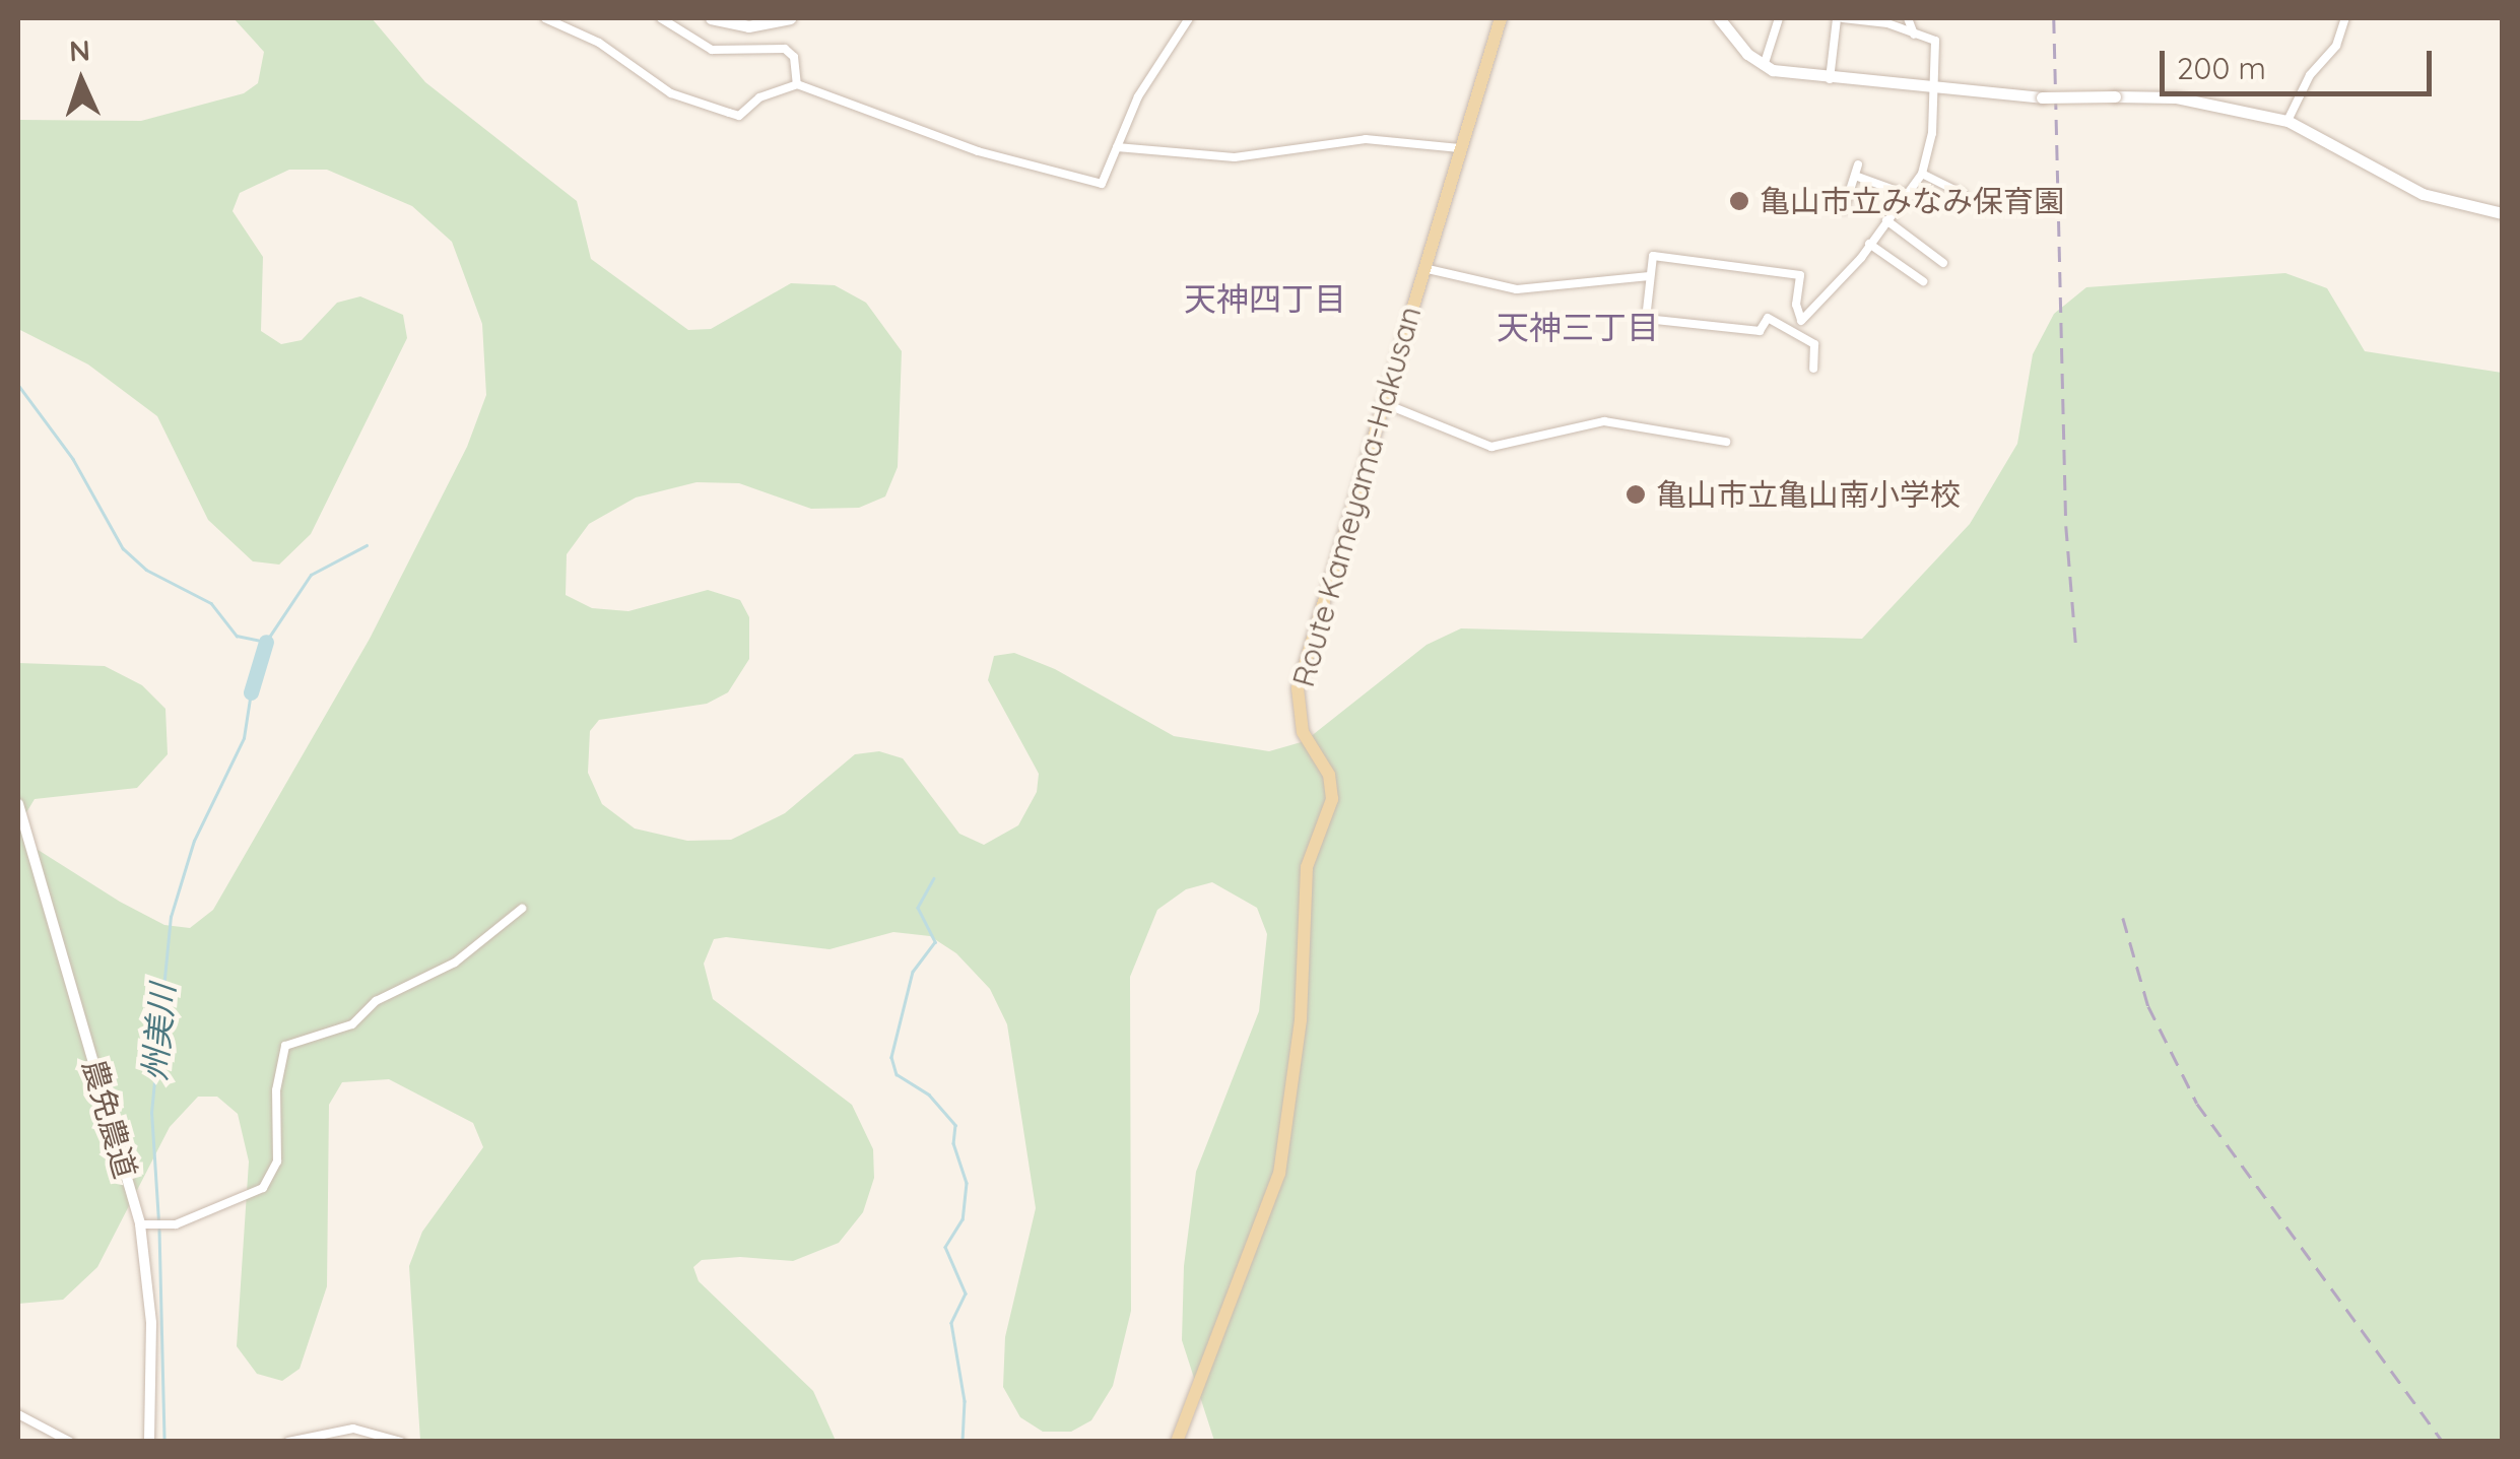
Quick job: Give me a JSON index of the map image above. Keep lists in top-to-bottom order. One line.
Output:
{"streets":{"main road":["Route Kameyama-Hakusan"],"street":["農免農道"]},"districts":["天神四丁目","天神三丁目"],"water":["州美川"],"places":["亀山市立みなみ保育園","亀山市立亀山南小学校"],"scale_bar":"200 m","north":"top"}
